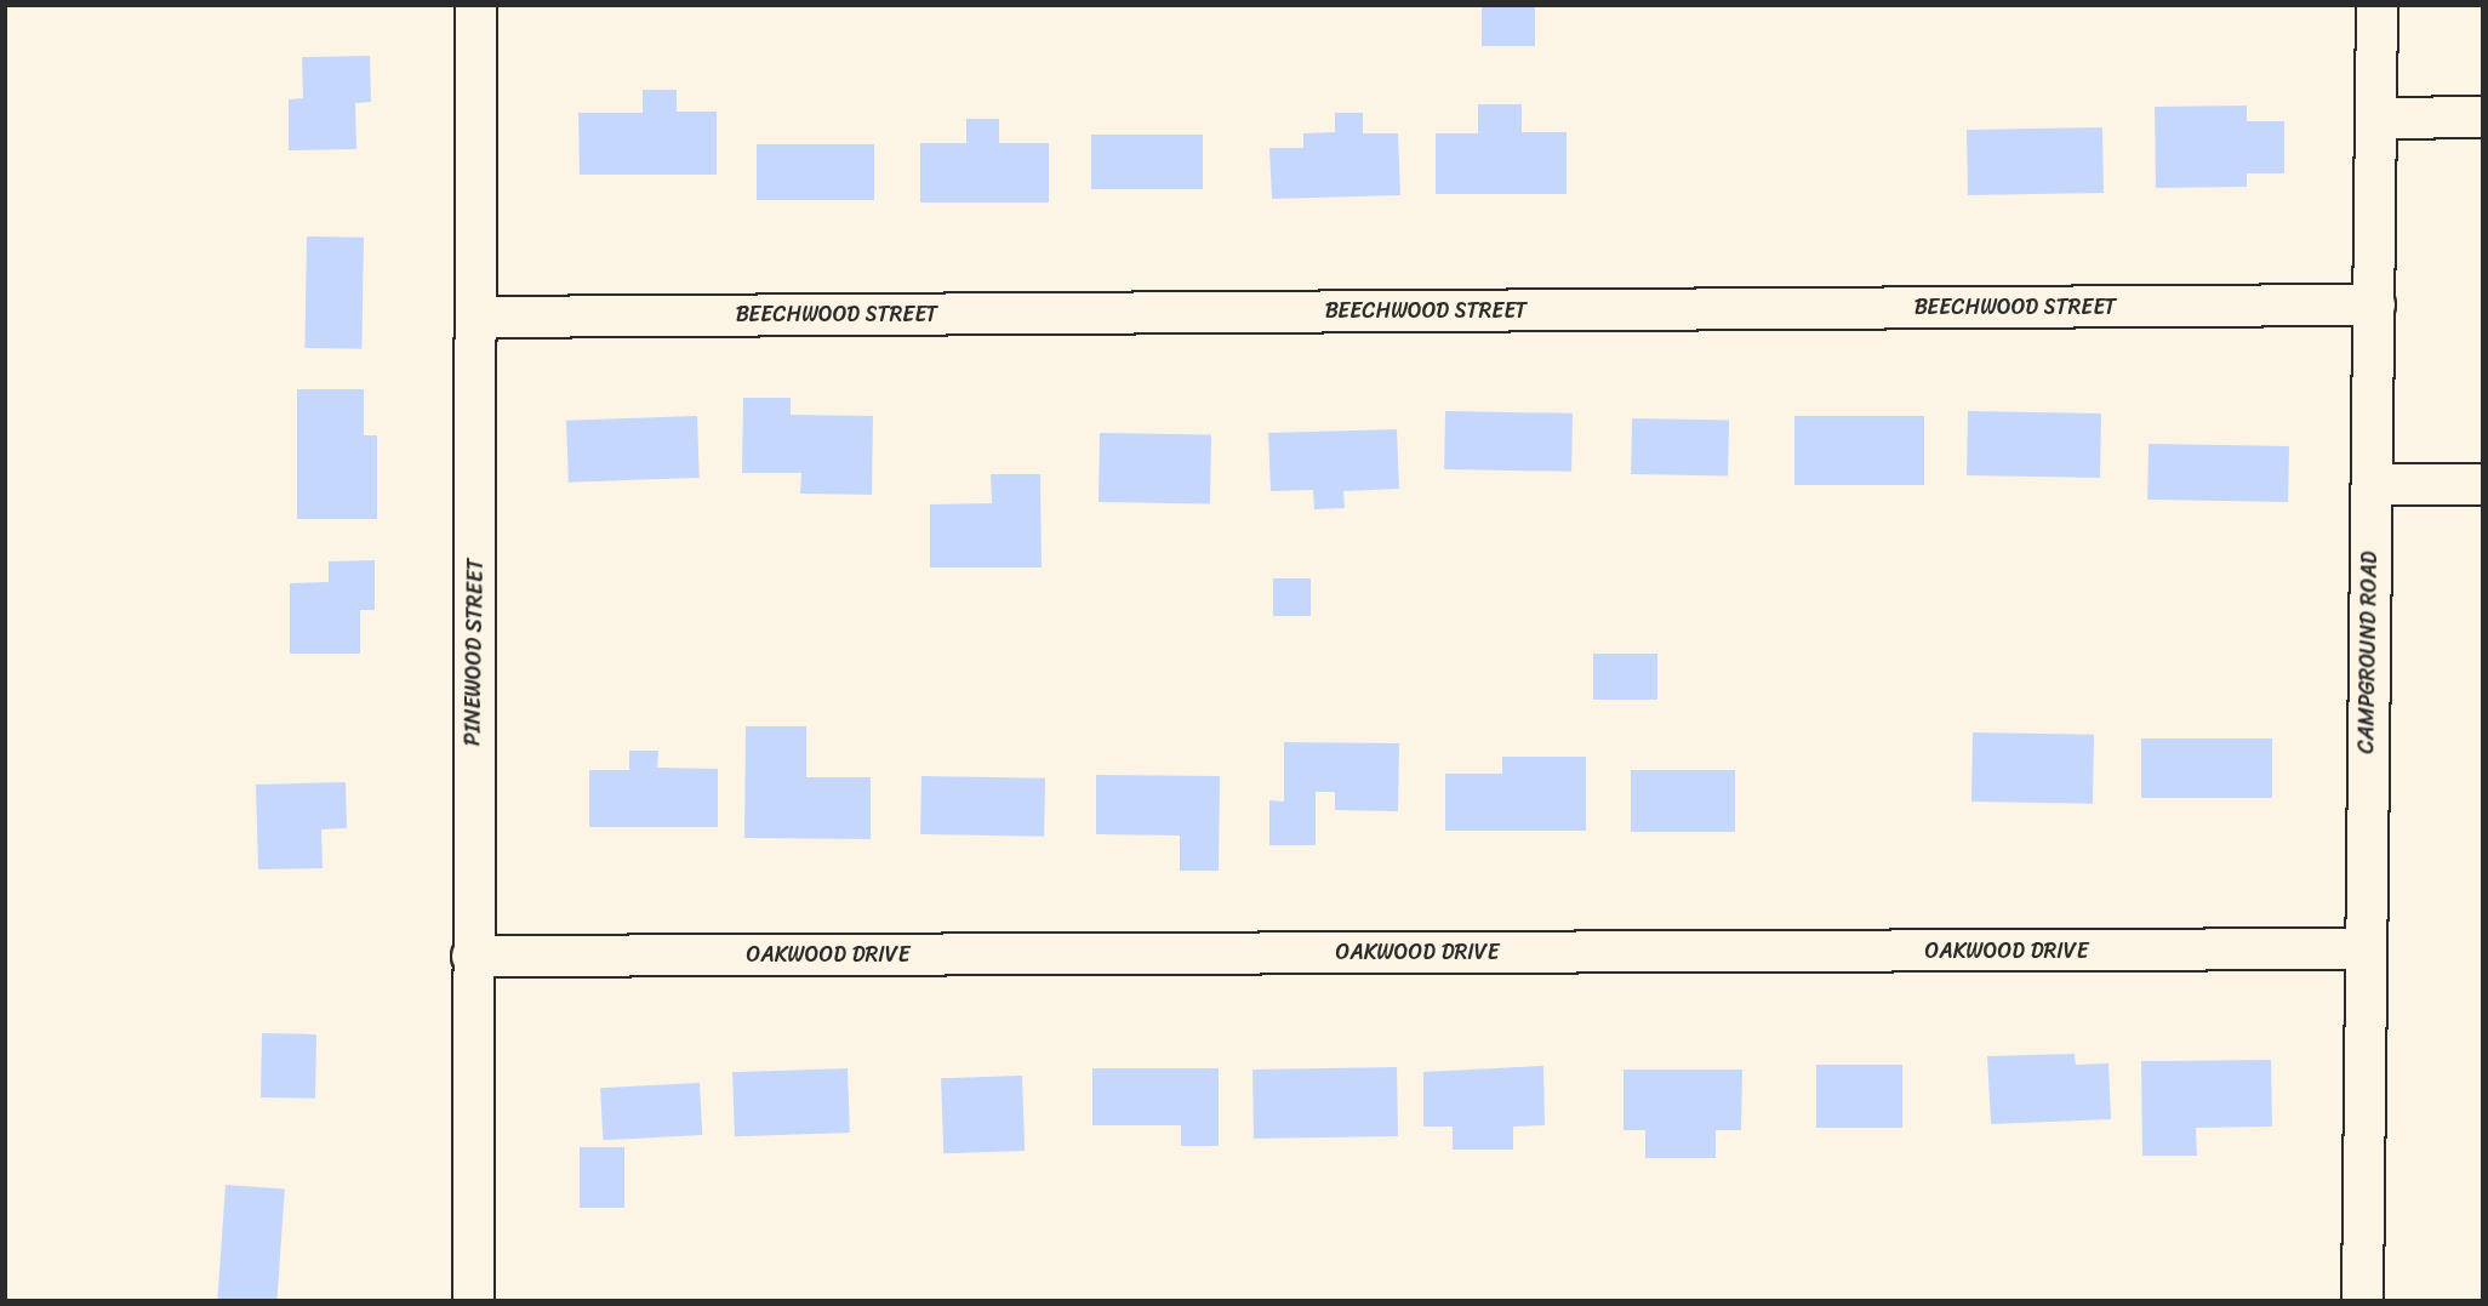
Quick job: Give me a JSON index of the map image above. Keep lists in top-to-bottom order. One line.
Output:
{"streets":{"street":["BEECHWOOD STREET","PINEWOOD STREET","CAMPGROUND ROAD","OAKWOOD DRIVE"]},"crossings":[["BEECHWOOD STREET","PINEWOOD STREET"],["BEECHWOOD STREET","CAMPGROUND ROAD"],["PINEWOOD STREET","OAKWOOD DRIVE"],["CAMPGROUND ROAD","OAKWOOD DRIVE"]]}
